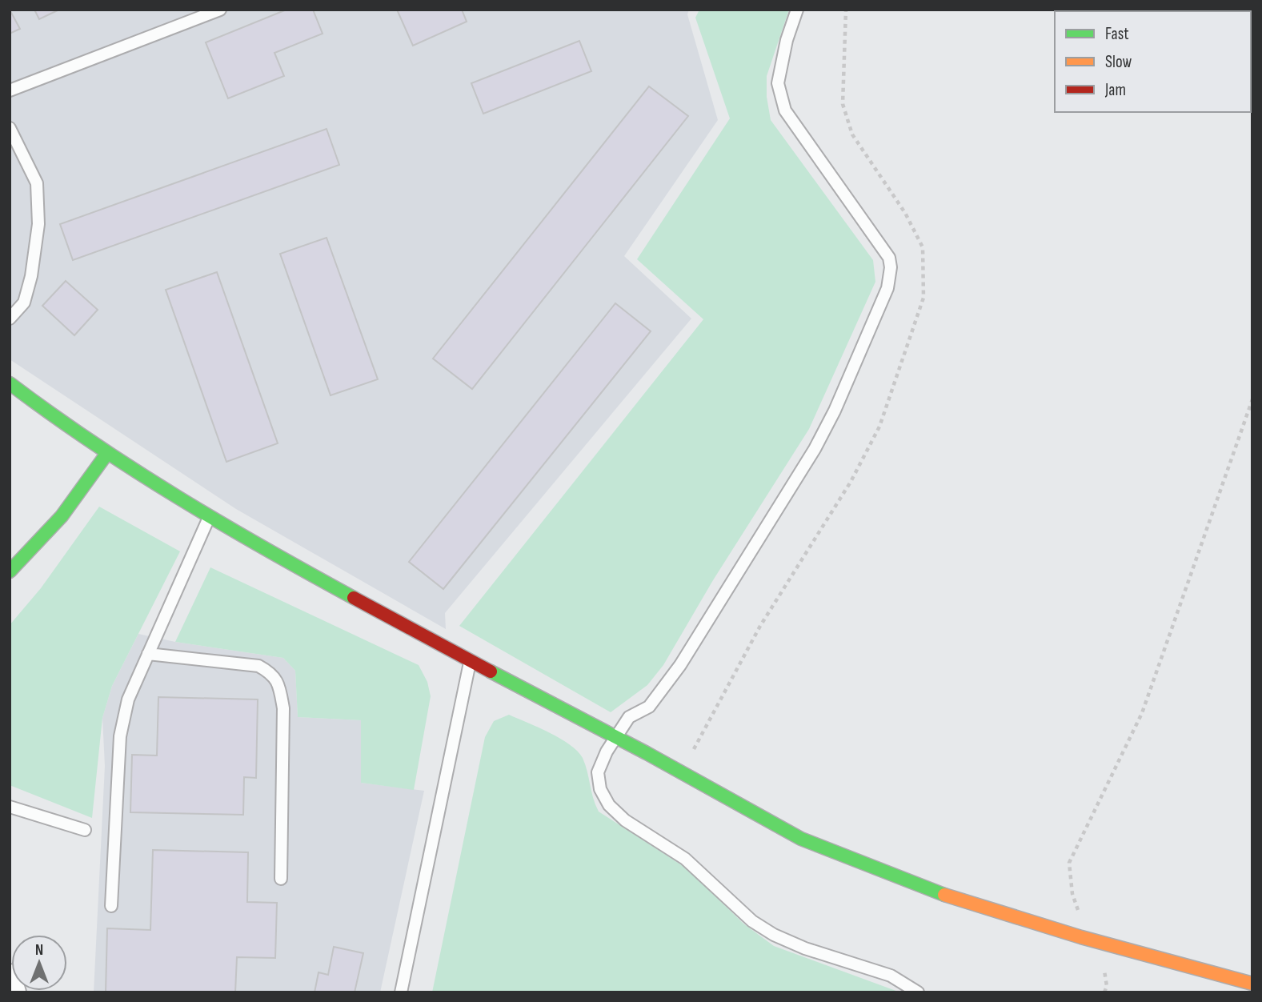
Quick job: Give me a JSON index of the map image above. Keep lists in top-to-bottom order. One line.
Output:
{"legend":["Fast","Slow","Jam"],"north":"top"}
